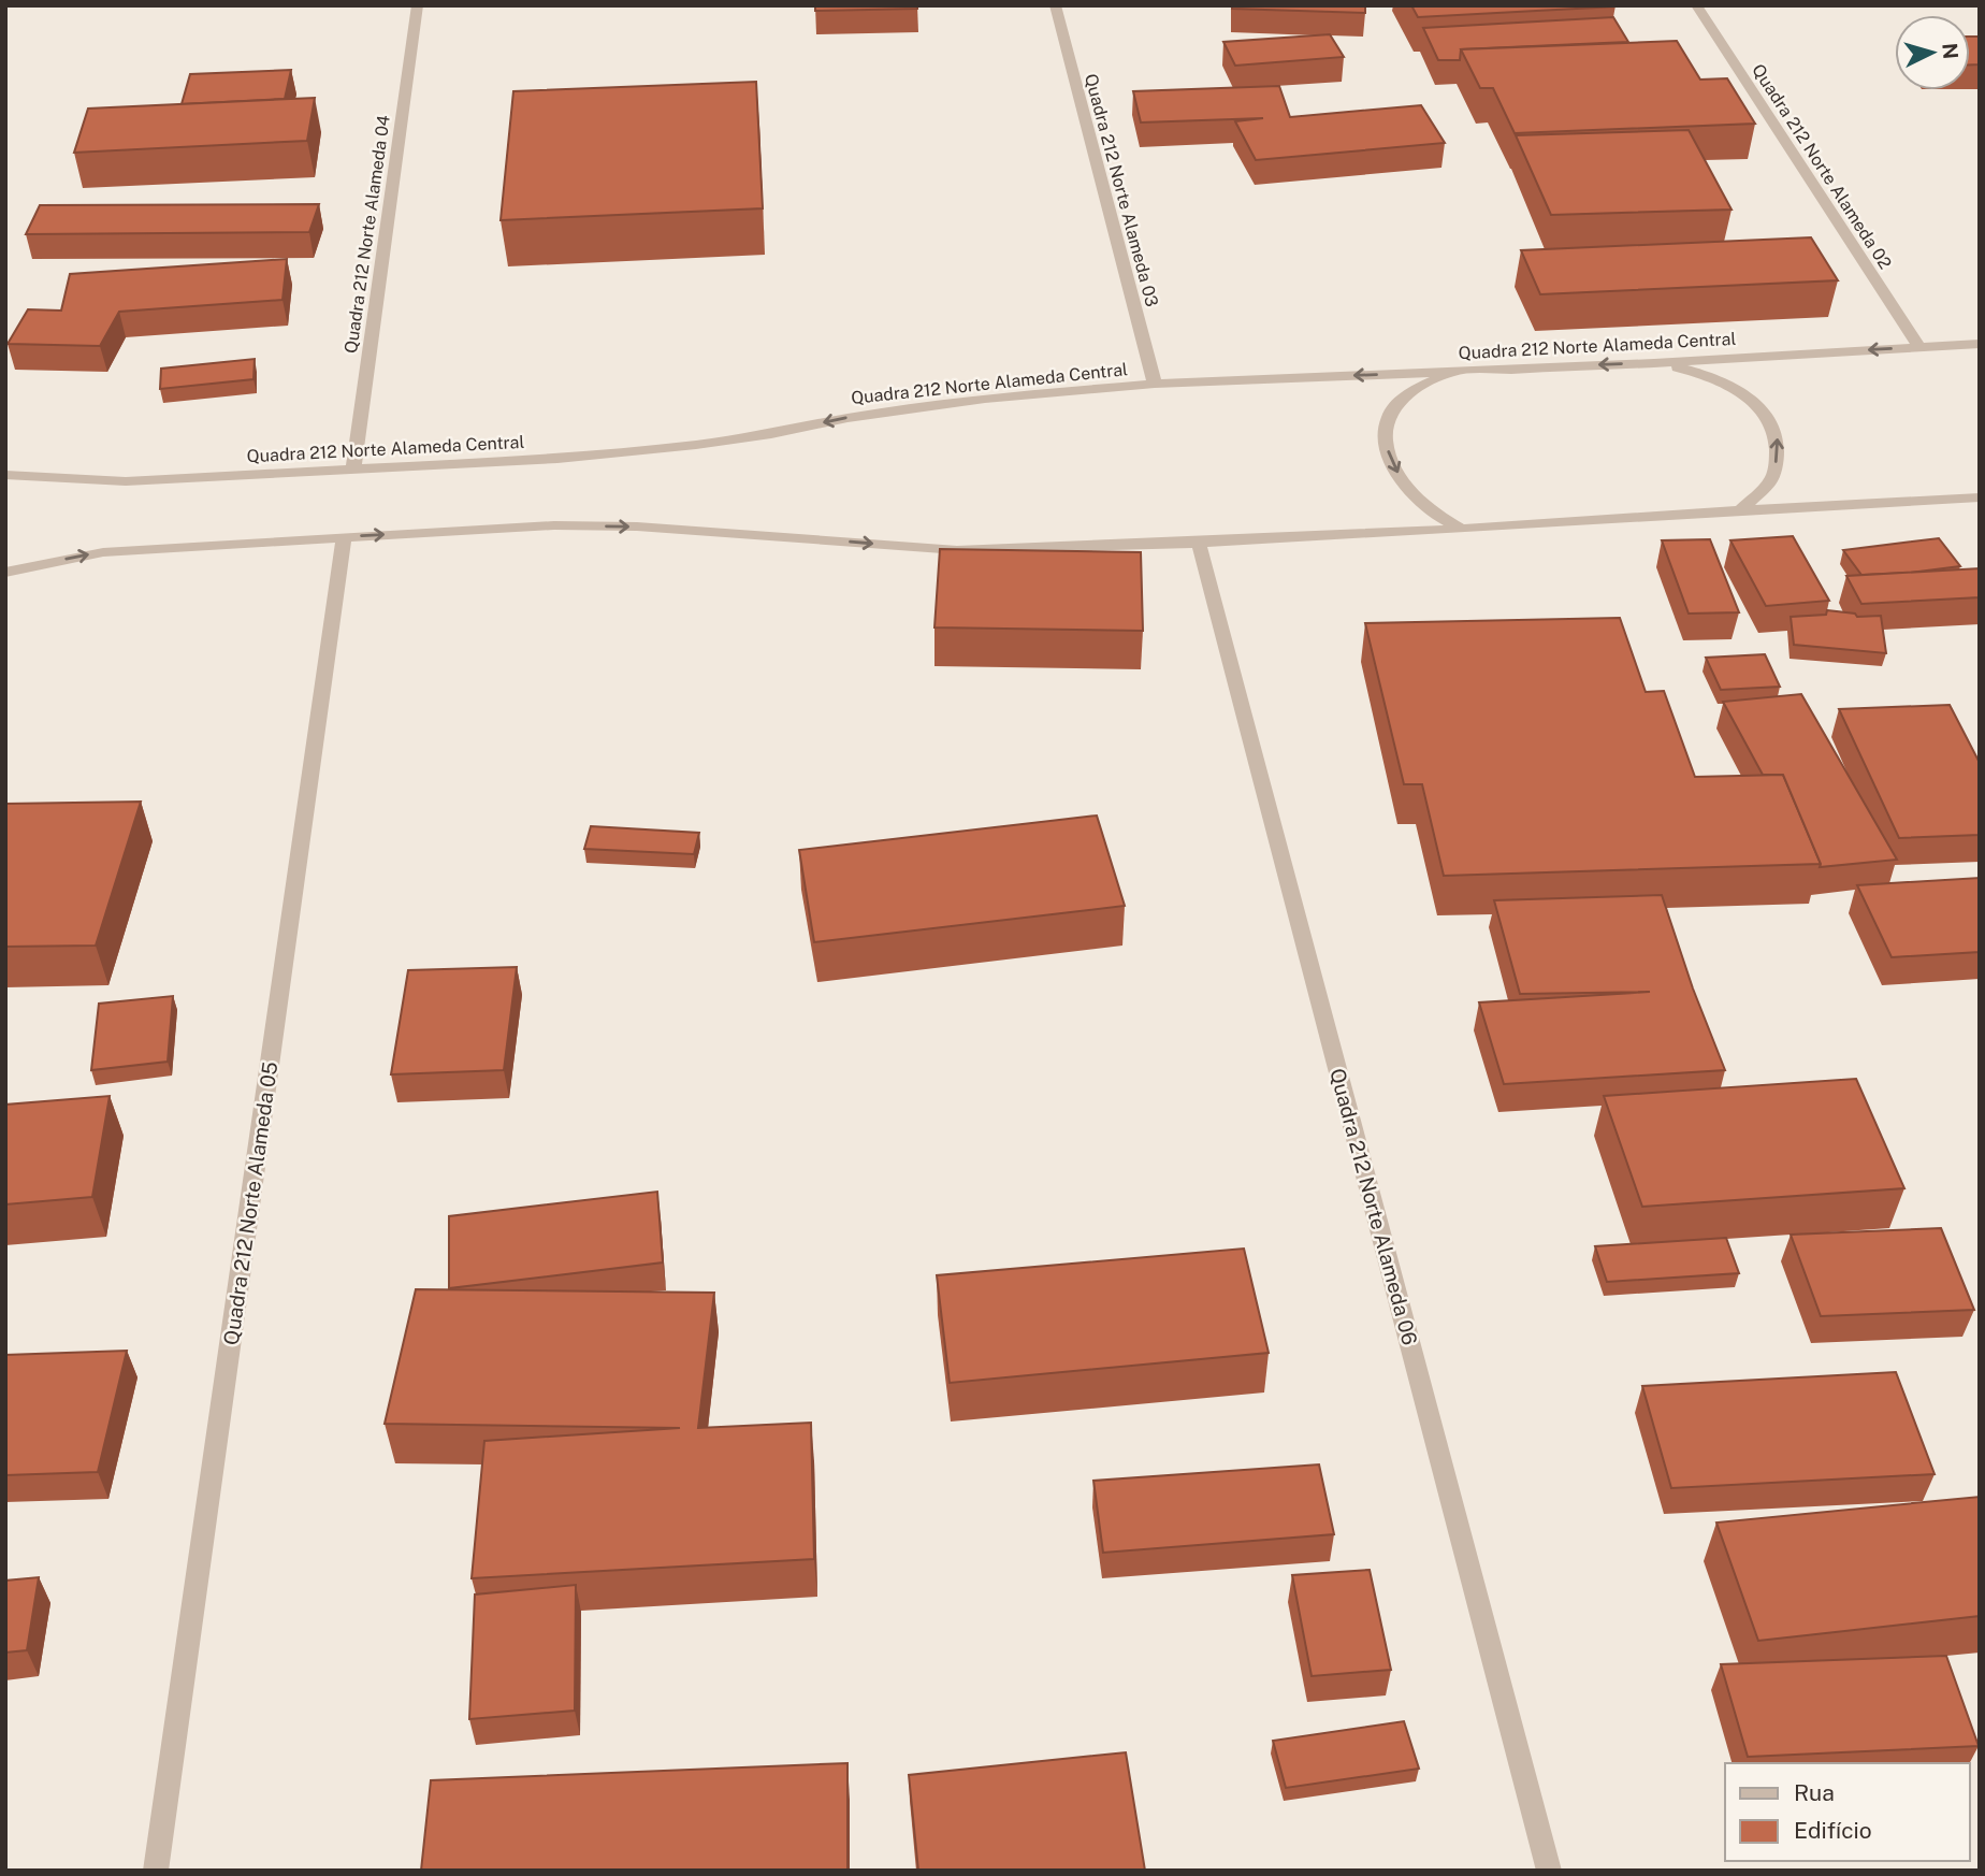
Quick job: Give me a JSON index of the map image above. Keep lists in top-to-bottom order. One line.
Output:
{"streets":{"street":["Quadra 212 Norte Alameda 02","Quadra 212 Norte Alameda 03","Quadra 212 Norte Alameda 04","Quadra 212 Norte Alameda Central","Quadra 212 Norte Alameda 05","Quadra 212 Norte Alameda 06"]},"crossings":[["Quadra 212 Norte Alameda 02","Quadra 212 Norte Alameda Central"],["Quadra 212 Norte Alameda 03","Quadra 212 Norte Alameda Central"],["Quadra 212 Norte Alameda 04","Quadra 212 Norte Alameda Central"]],"legend":["Rua","Edifício"],"north":"right"}
